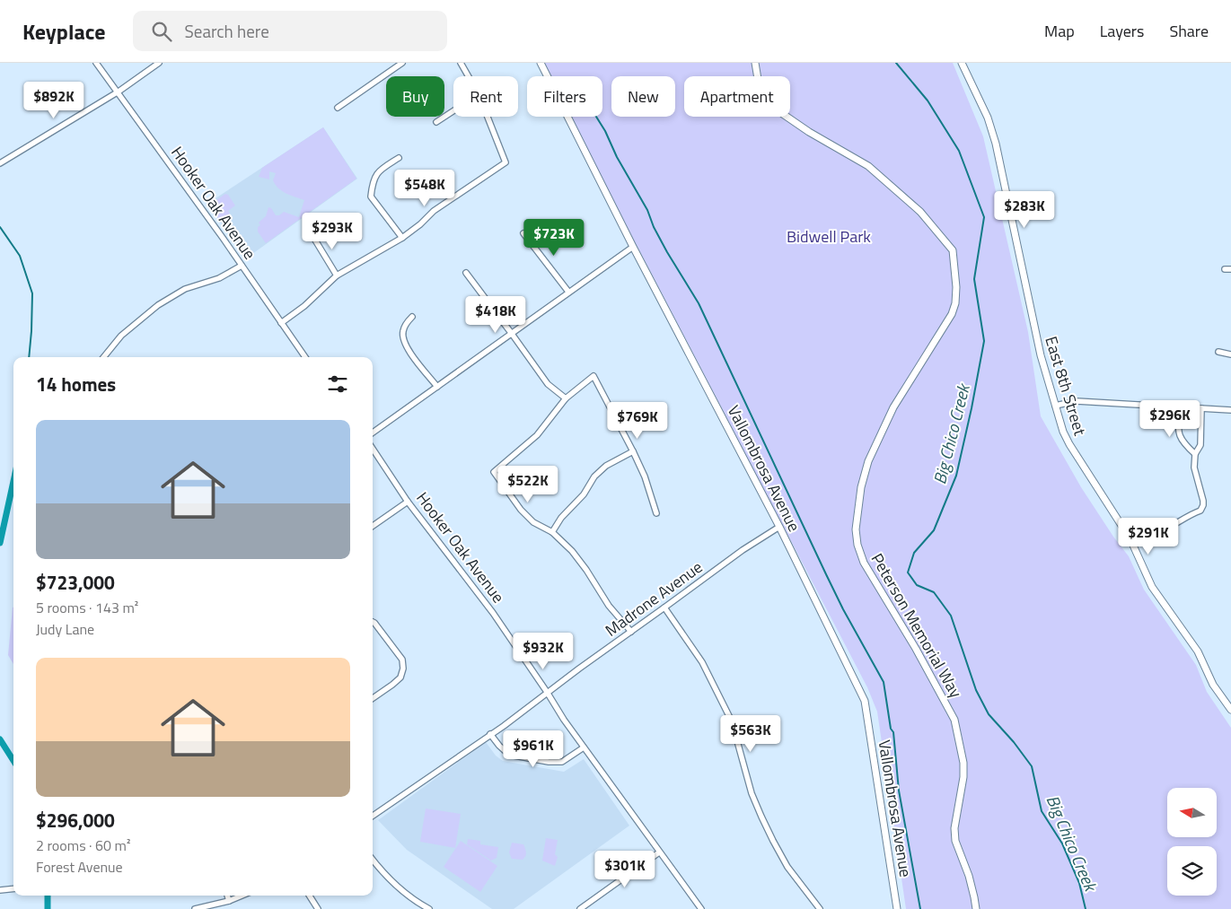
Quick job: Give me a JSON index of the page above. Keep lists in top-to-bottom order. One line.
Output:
{"streets":{"street":["Hooker Oak Avenue","East 8th Street","Vallombrosa Avenue","Madrone Avenue","Peterson Memorial Way"]},"crossings":[["Hooker Oak Avenue","Madrone Avenue"],["Vallombrosa Avenue","Madrone Avenue"]],"water":["Big Chico Creek"],"parks":["Bidwell Park"],"north":"left","page":{"header":"Keyplace","search":"Search here","nav":["Map","Layers","Share"],"chip":["Buy","Rent","Filters","New","Apartment"],"price":["$892K","$548K","$283K","$293K","$723K","$418K","$296K","$769K","$522K","$291K","$932K","$563K","$961K","$301K"],"heading":"14 homes","list":[{"name":"$723,000","note":"5 rooms · 143 m² · Judy Lane"},{"name":"$296,000","note":"2 rooms · 60 m² · Forest Avenue"}]}}
